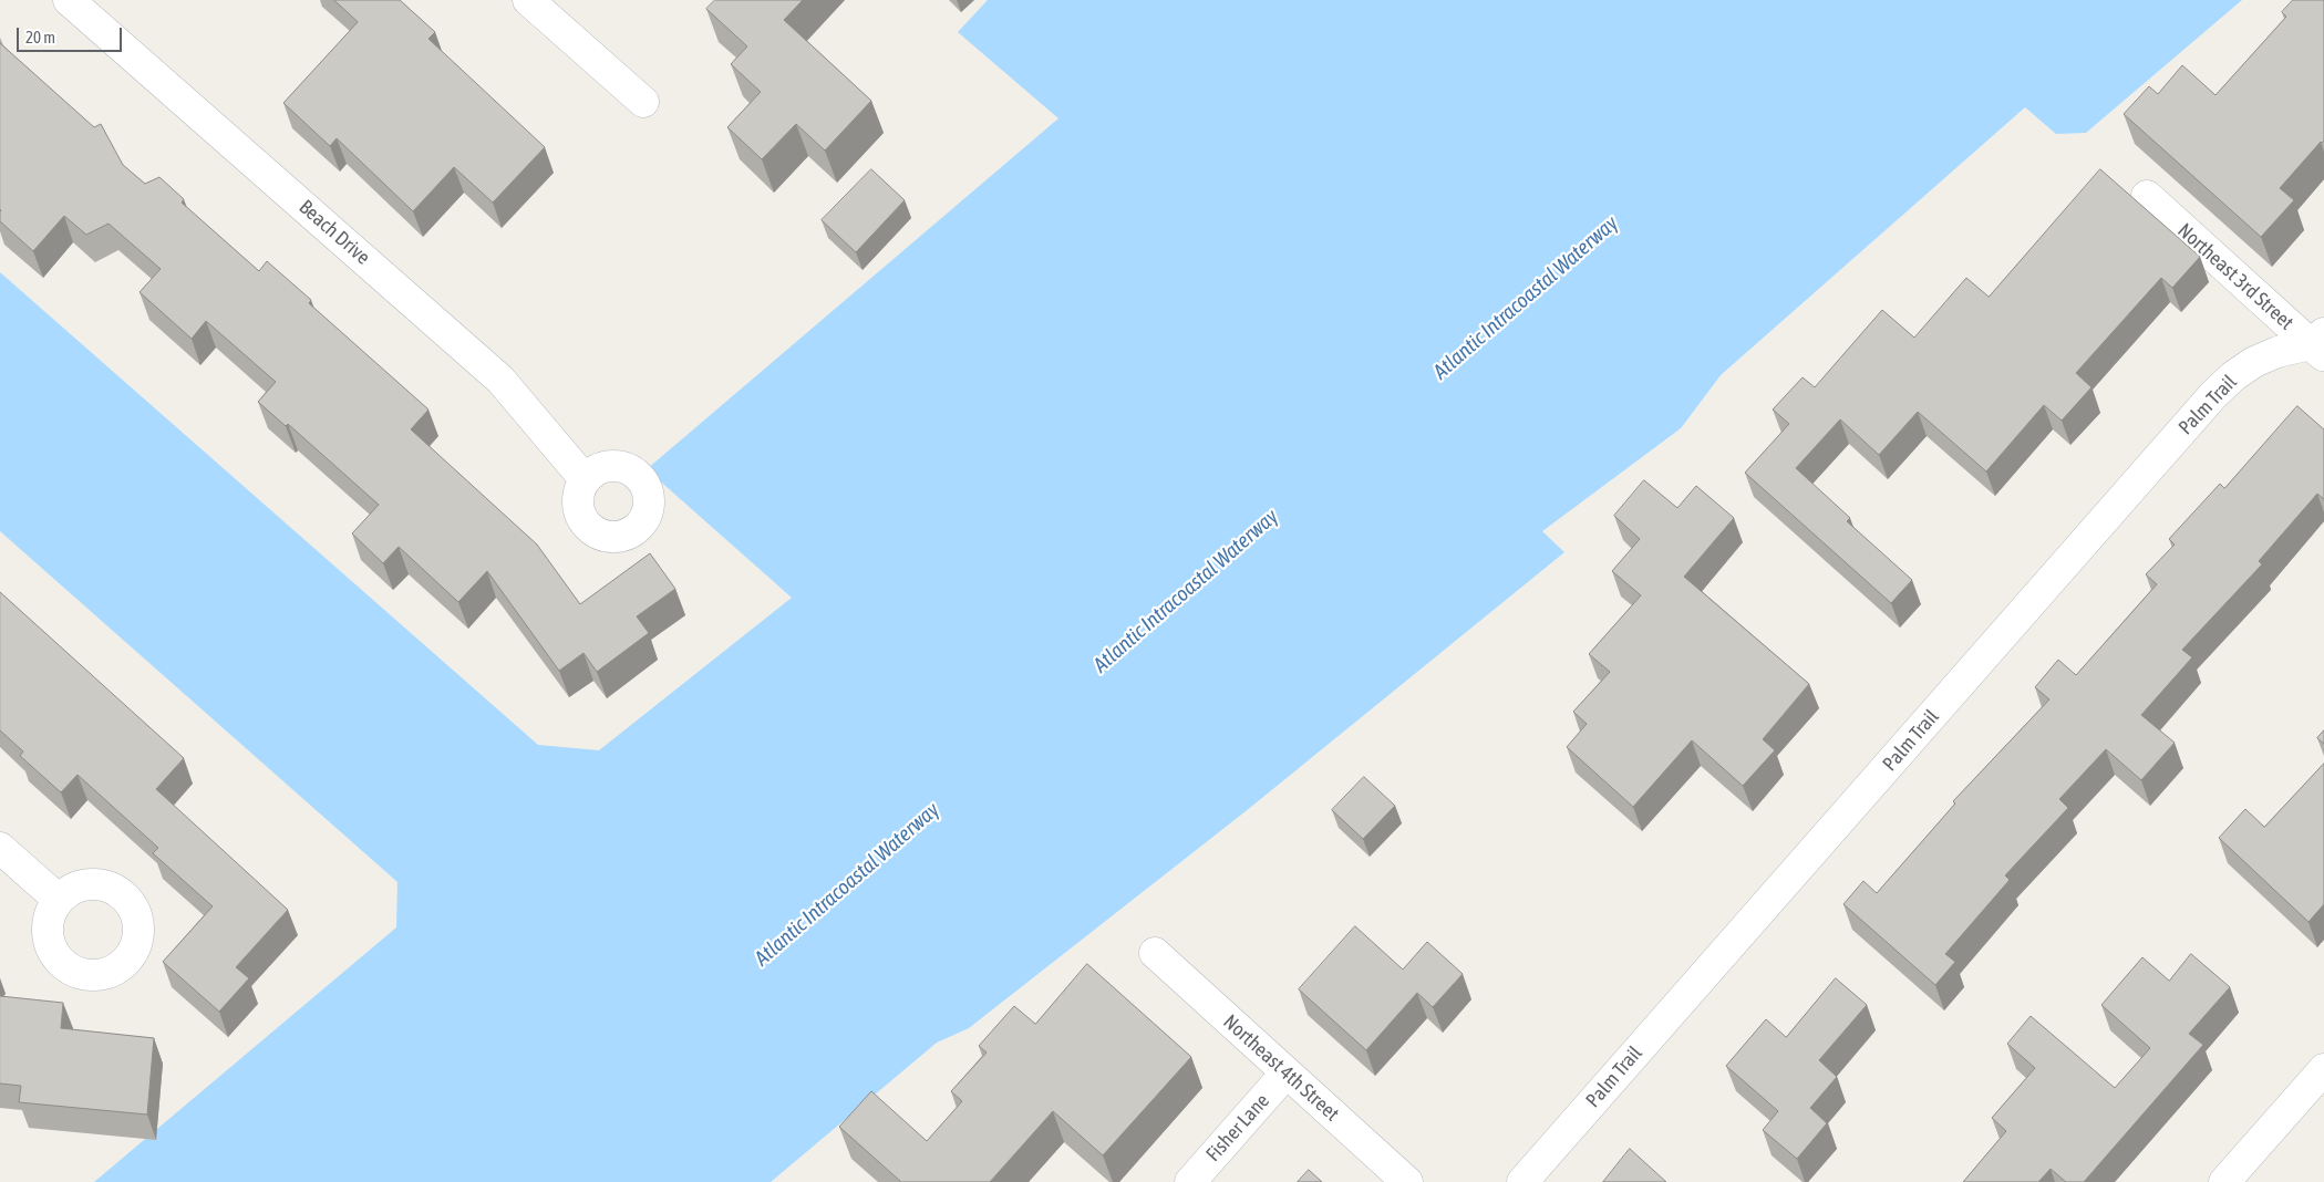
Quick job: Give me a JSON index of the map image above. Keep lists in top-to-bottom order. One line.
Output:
{"streets":{"street":["Beach Drive","Northeast 3rd Street","Palm Trail","Northeast 4th Street","Fisher Lane"]},"crossings":[["Northeast 3rd Street","Palm Trail"],["Northeast 4th Street","Fisher Lane"]],"water":["Atlantic Intracoastal Waterway"],"scale_bar":"20 m"}
